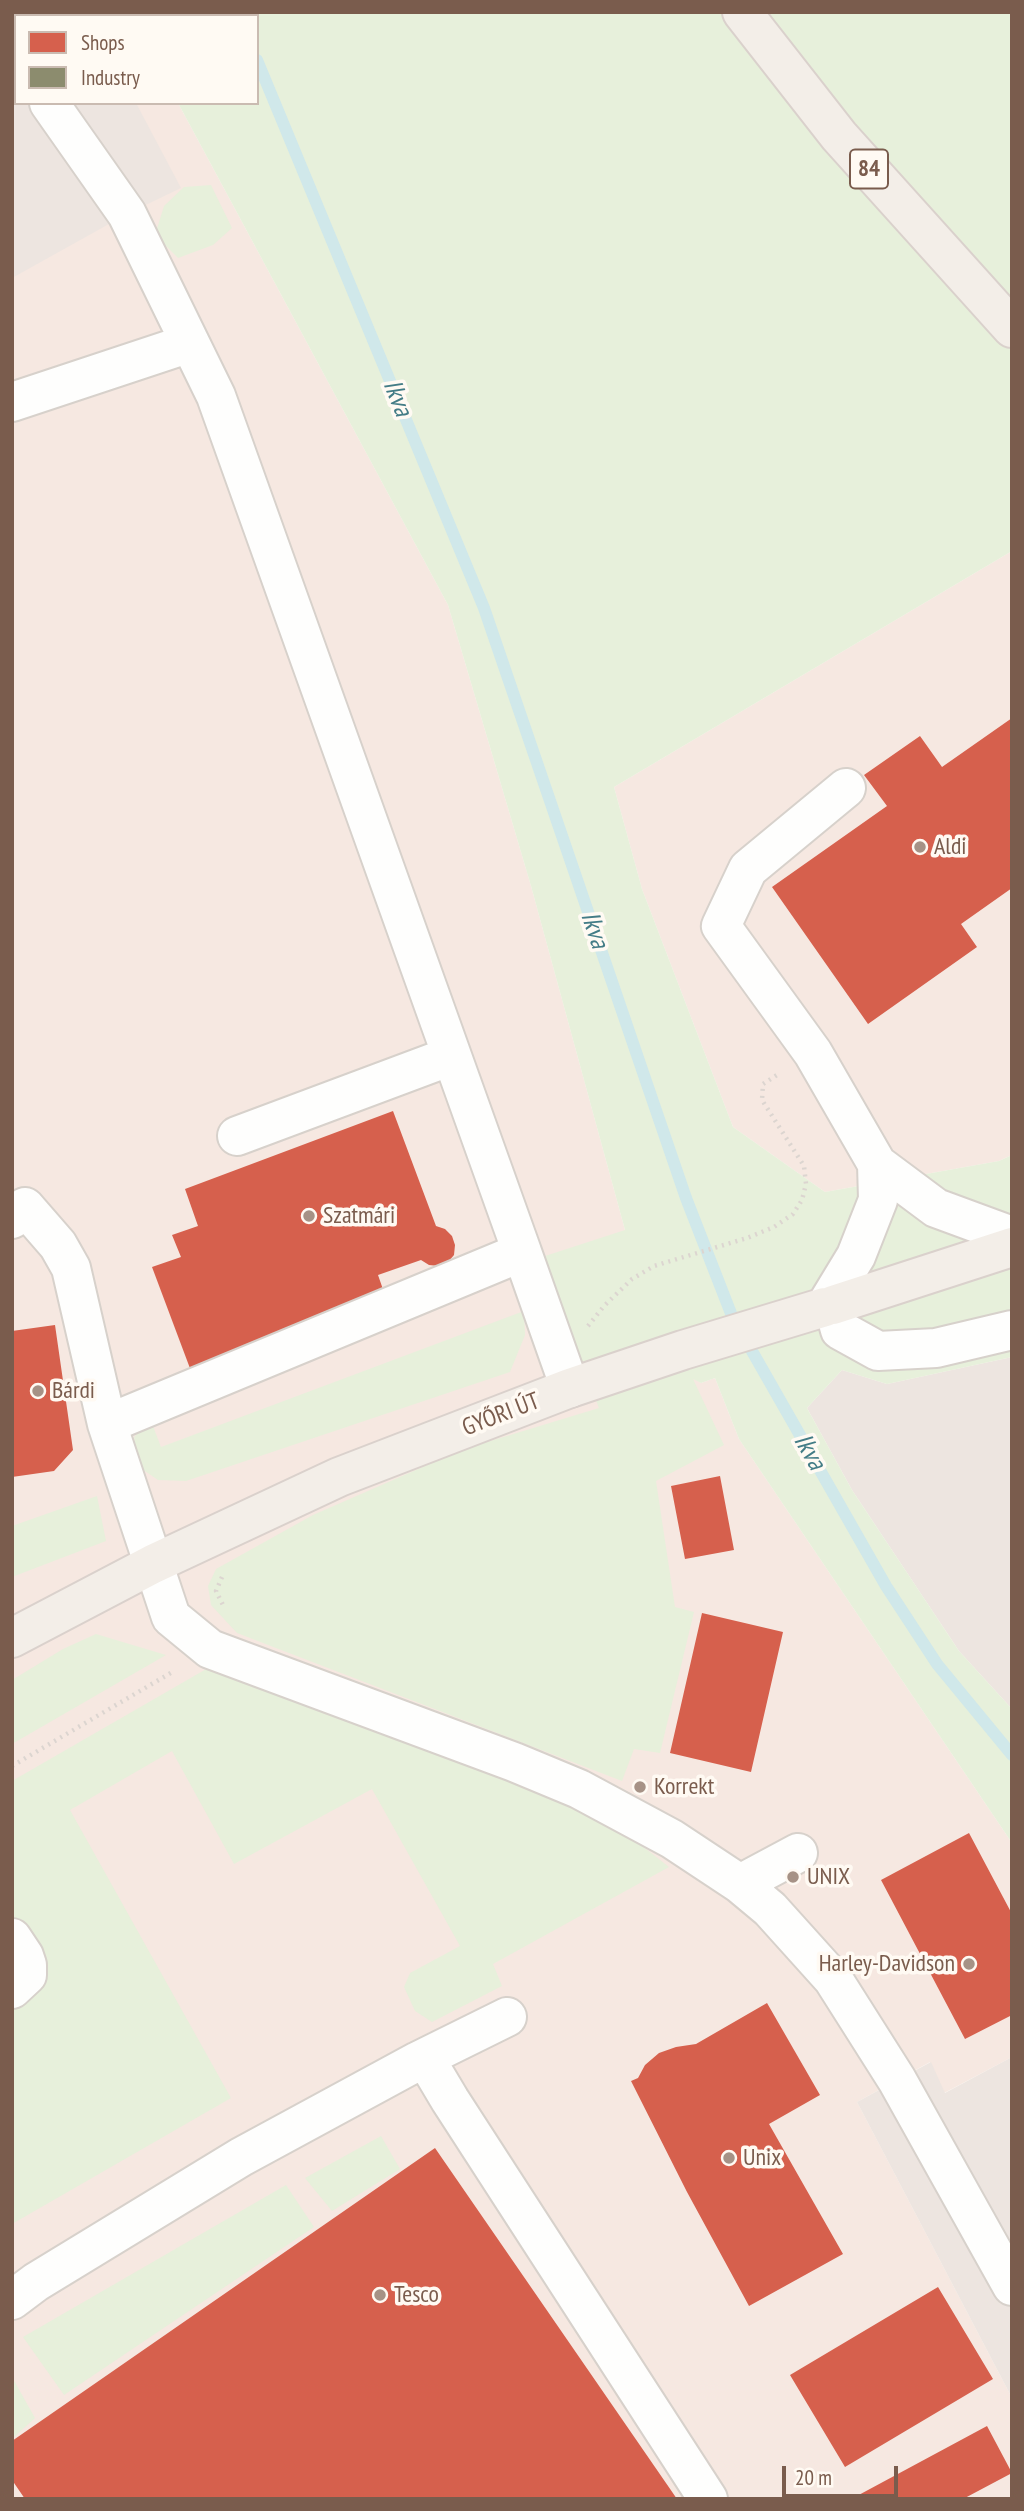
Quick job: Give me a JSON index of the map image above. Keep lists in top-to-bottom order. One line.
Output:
{"streets":{"main road":["84","GYŐRI ÚT"]},"water":["Ikva"],"places":["Aldi","Szatmári","Bárdi","Korrekt","UNIX","Harley-Davidson","Unix","Tesco"],"legend":["Shops","Industry"],"scale_bar":"20 m"}
